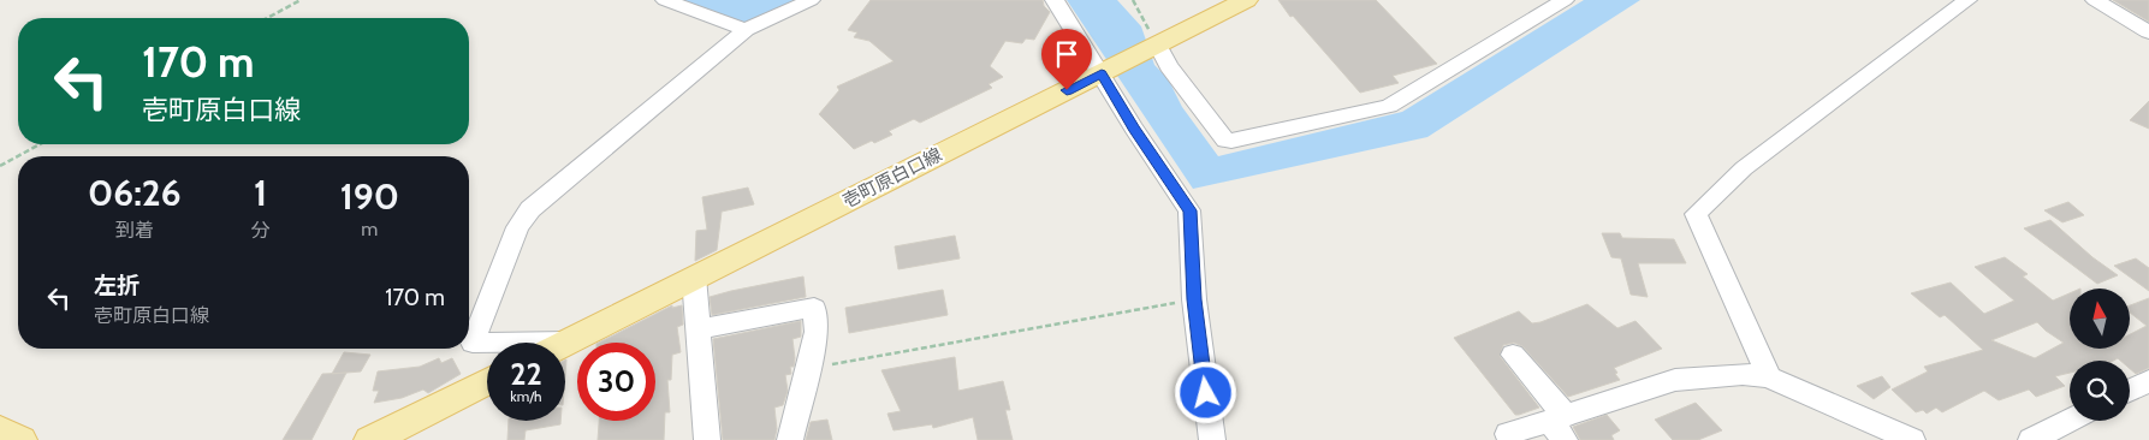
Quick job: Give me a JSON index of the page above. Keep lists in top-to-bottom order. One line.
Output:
{"streets":{"main road":["壱町原白口線"]},"north":"top","page":{"turn":["170 m","壱町原白口線"],"eta":["06:26","到着","1","分","190","m"],"list":[{"name":"左折","note":"壱町原白口線","value":"170 m"}],"speed":"22 km/h","limit":"30"}}
